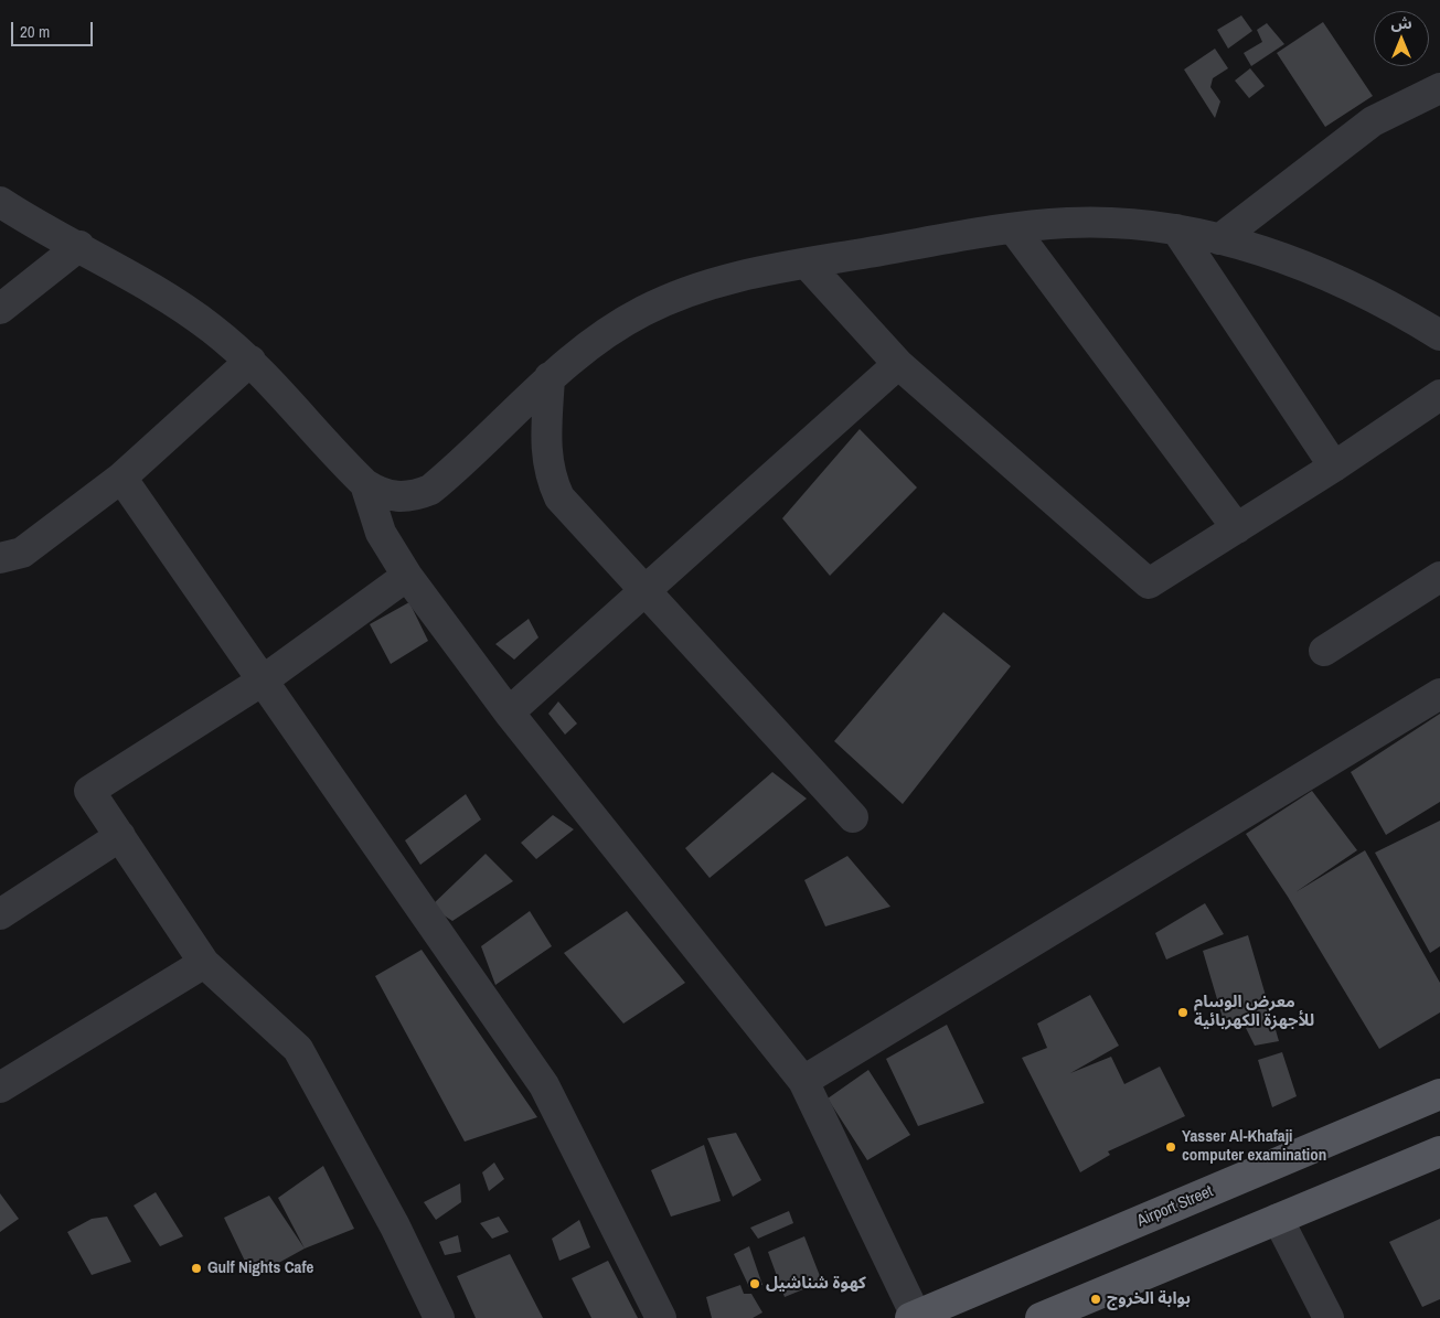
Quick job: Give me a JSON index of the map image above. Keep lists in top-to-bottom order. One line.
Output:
{"streets":{"main road":["Airport Street"]},"places":["معرض الوسام للأجهزة الكهربائية","Yasser Al-Khafaji computer examination","Gulf Nights Cafe","كهوة شناشيل","بوابة الخروج"],"scale_bar":"20 m","north":"top"}
